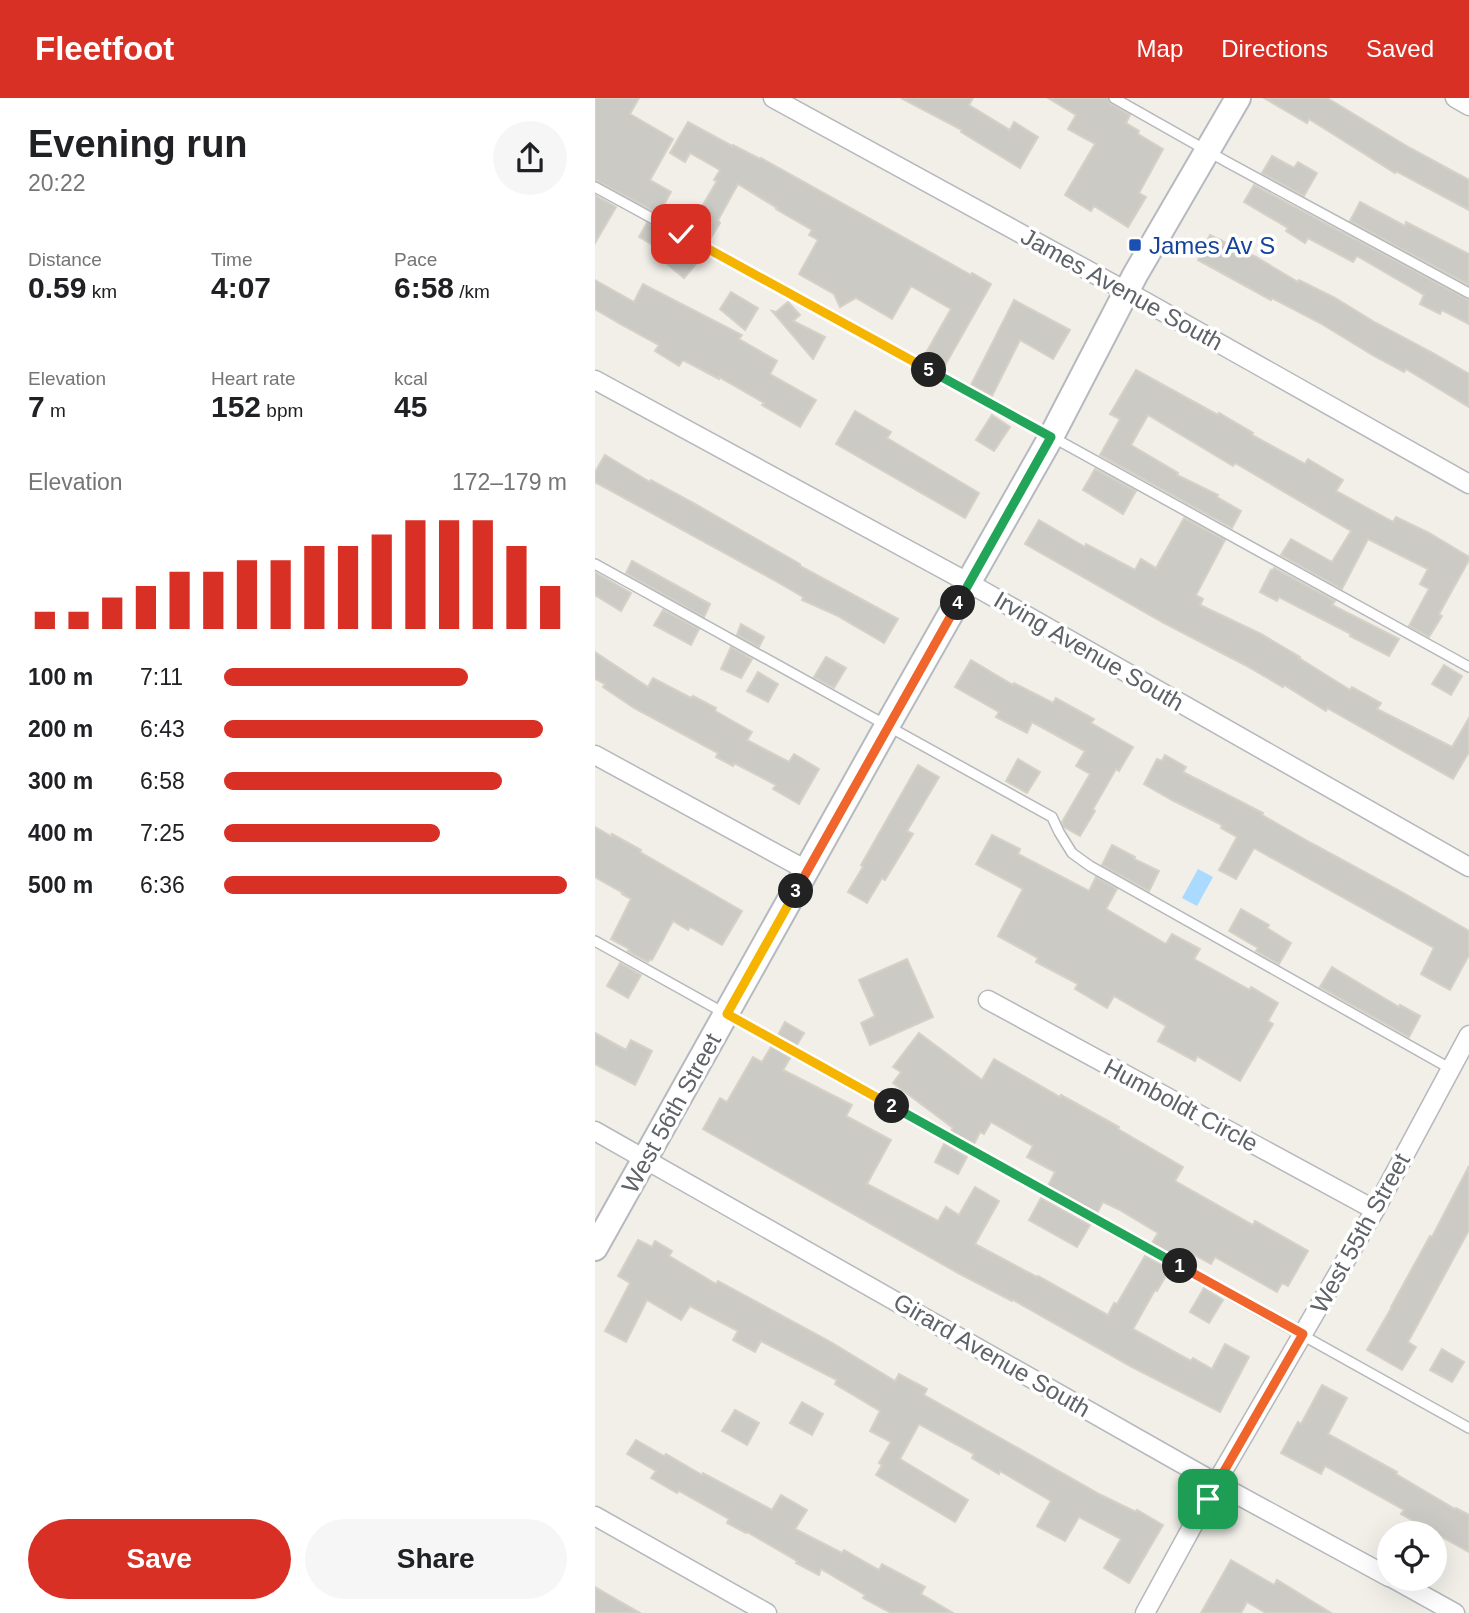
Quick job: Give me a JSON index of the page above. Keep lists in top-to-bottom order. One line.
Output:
{"streets":{"street":["James Avenue South","Irving Avenue South","Humboldt Circle","West 56th Street","West 55th Street","Girard Avenue South"]},"crossings":[["James Avenue South","West 56th Street"],["Irving Avenue South","West 56th Street"],["Humboldt Circle","West 55th Street"],["West 56th Street","Girard Avenue South"],["West 55th Street","Girard Avenue South"]],"places":{"transit":["James Av S"]},"page":{"header":"Fleetfoot","nav":["Map","Directions","Saved"],"heading":["Evening run","20:22"],"stats":[["Distance","0.59 km"],["Time","4:07"],["Pace","6:58 /km"],["Elevation","7 m"],["Heart rate","152 bpm"],["kcal","45"]],"pins":["5","4","3","2","1"],"chart":["Elevation","172–179 m"],"list":[{"name":"100 m","note":"7:11"},{"name":"200 m","note":"6:43"},{"name":"300 m","note":"6:58"},{"name":"400 m","note":"7:25"},{"name":"500 m","note":"6:36"}],"buttons":["Save","Share"]}}
